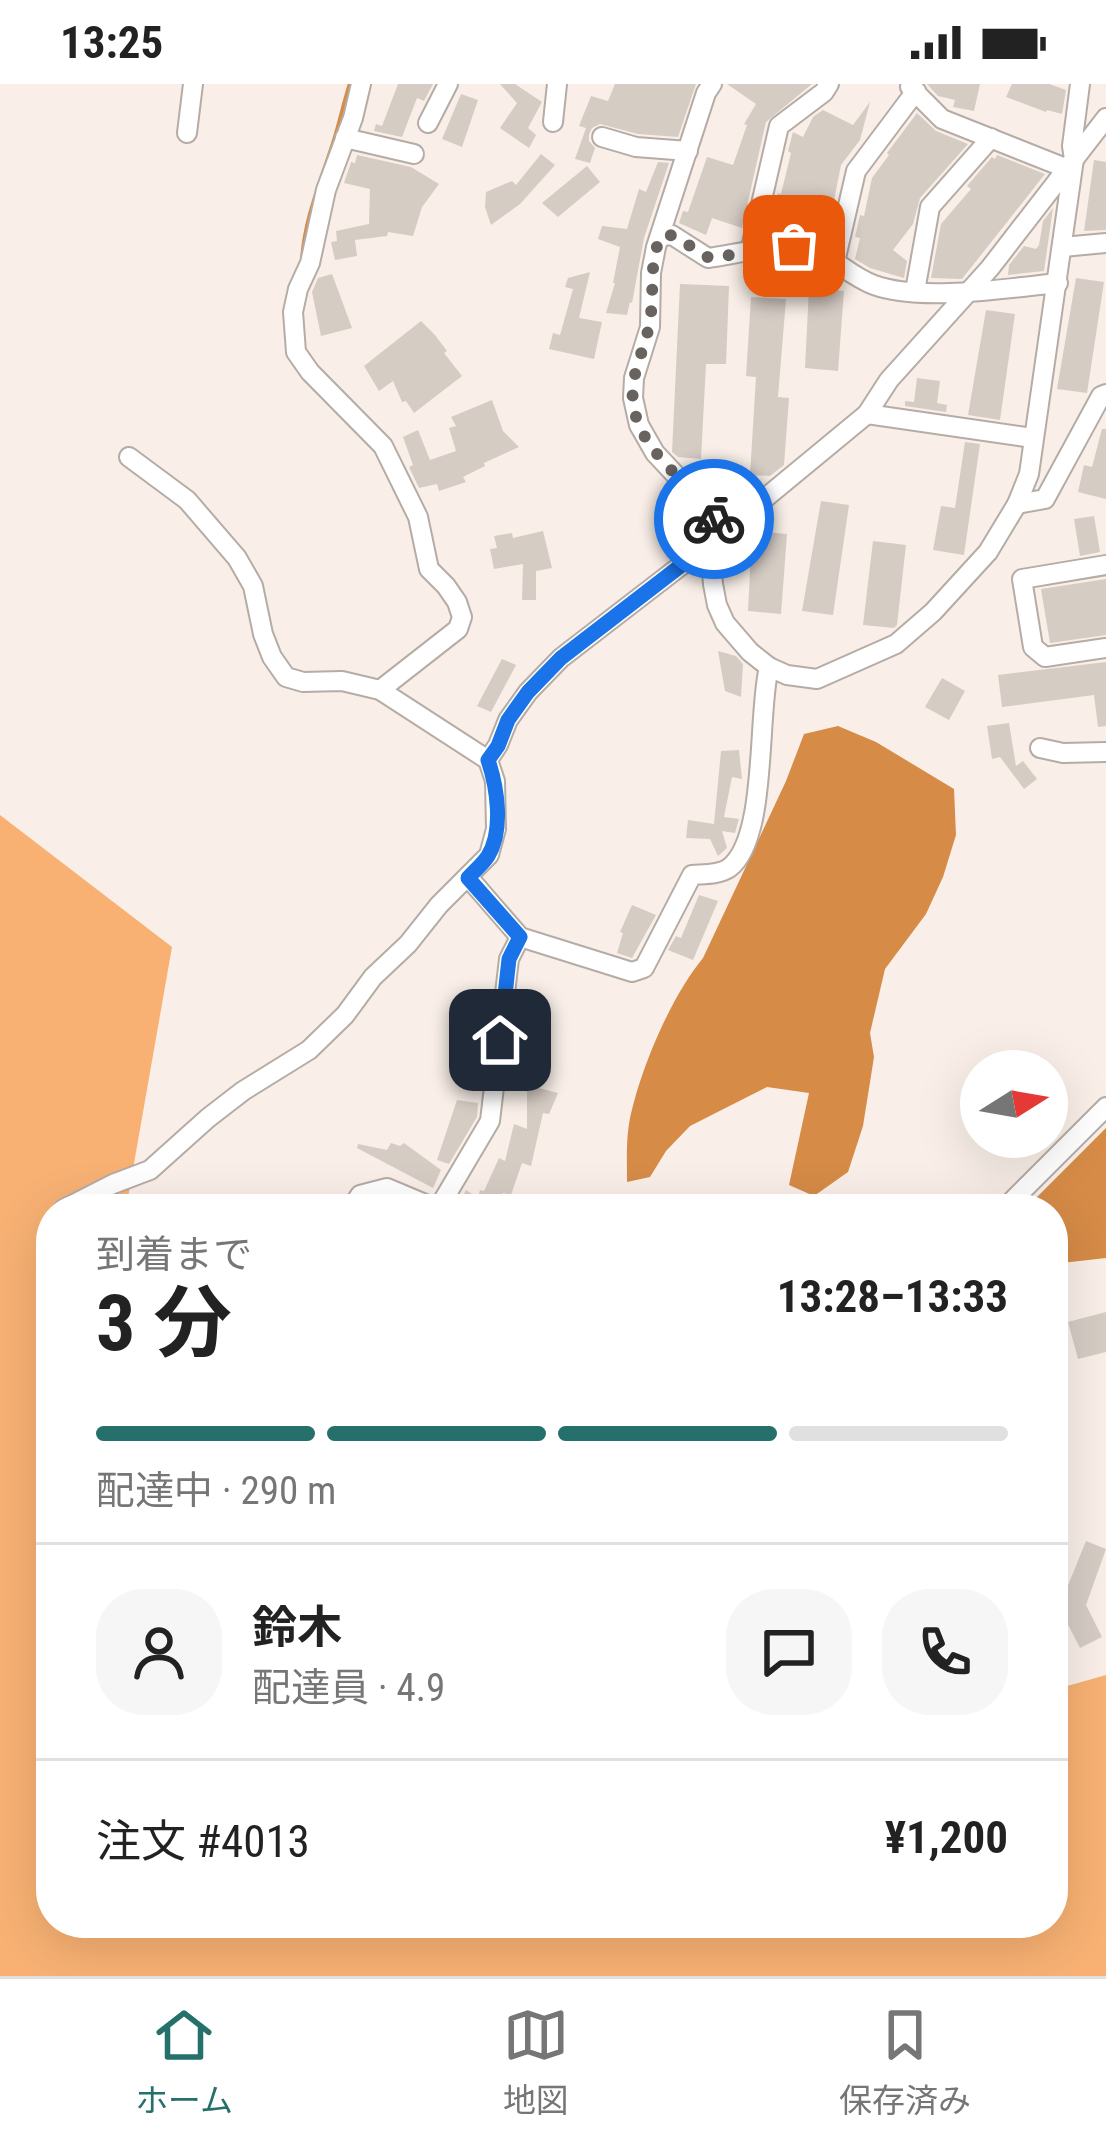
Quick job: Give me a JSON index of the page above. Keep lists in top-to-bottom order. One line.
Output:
{"north":"right","page":{"status":"13:25","heading":["3 分","到着まで","13:28–13:33"],"panel":["鈴木","配達員 · 4.9","注文 #4013","¥1,200"],"bar":"配達中 · 290 m","tabs":["ホーム","地図","保存済み"]}}
